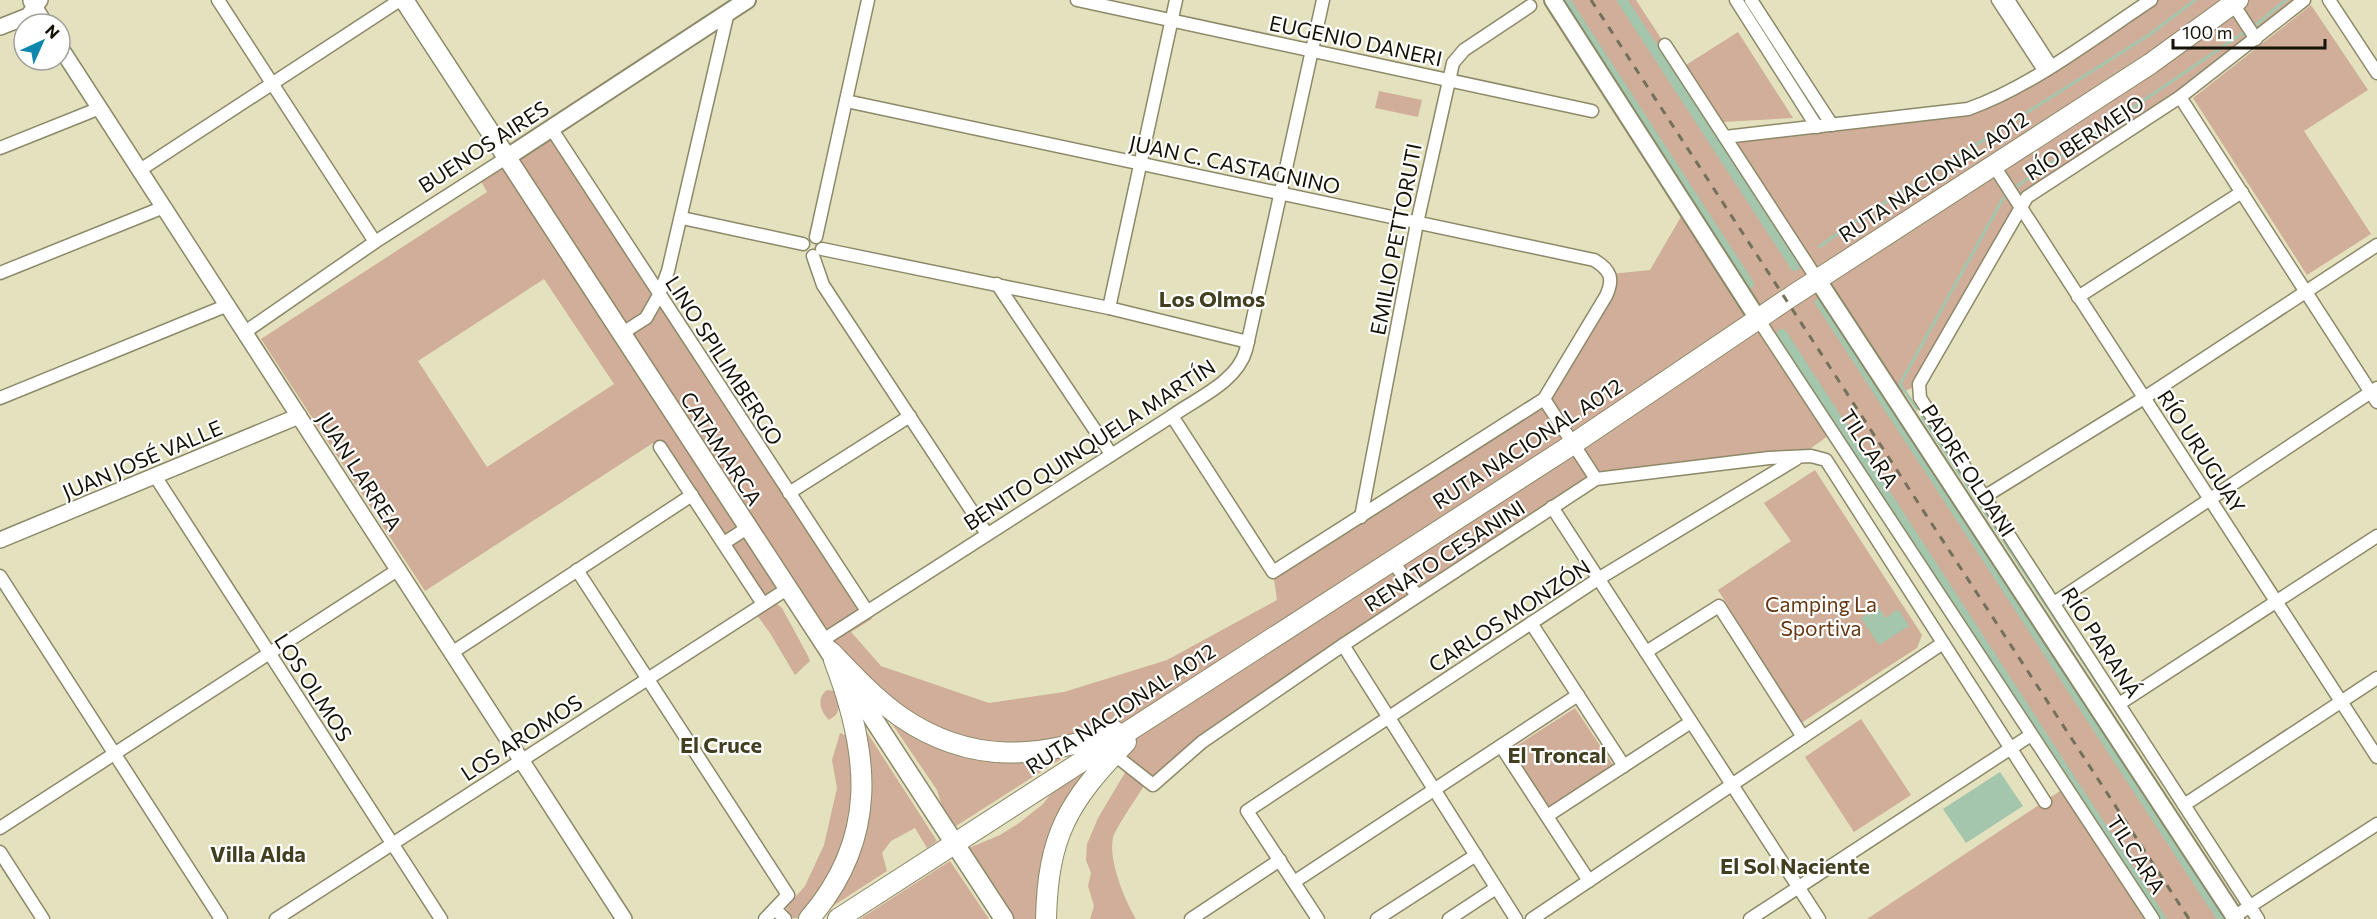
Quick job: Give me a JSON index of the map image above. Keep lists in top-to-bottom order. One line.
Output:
{"streets":{"highway":["RUTA NACIONAL A012"],"main road":["BUENOS AIRES","CATAMARCA","TILCARA","PADRE OLDANI"],"street":["EUGENIO DANERI","RÍO BERMEJO","JUAN C. CASTAGNINO","EMILIO PETTORUTI","LINO SPILIMBERGO","BENITO QUINQUELA MARTÍN","RÍO URUGUAY","JUAN JOSÉ VALLE","JUAN LARREA","RENATO CESANINI","CARLOS MONZÓN","RÍO PARANÁ","LOS OLMOS","LOS AROMOS"]},"crossings":[["EUGENIO DANERI","EMILIO PETTORUTI"],["EUGENIO DANERI","BENITO QUINQUELA MARTÍN"],["RÍO BERMEJO","RÍO URUGUAY"],["RÍO BERMEJO","RÍO PARANÁ"],["BUENOS AIRES","LINO SPILIMBERGO"],["BUENOS AIRES","CATAMARCA"],["BUENOS AIRES","JUAN LARREA"],["JUAN C. CASTAGNINO","EMILIO PETTORUTI"],["JUAN C. CASTAGNINO","BENITO QUINQUELA MARTÍN"],["RUTA NACIONAL A012","CATAMARCA"],["RUTA NACIONAL A012","TILCARA"],["RUTA NACIONAL A012","RÍO URUGUAY"],["RUTA NACIONAL A012","PADRE OLDANI"],["RUTA NACIONAL A012","RENATO CESANINI"],["LINO SPILIMBERGO","BENITO QUINQUELA MARTÍN"],["BENITO QUINQUELA MARTÍN","CATAMARCA"],["CATAMARCA","LOS AROMOS"],["JUAN JOSÉ VALLE","JUAN LARREA"],["JUAN JOSÉ VALLE","LOS OLMOS"],["JUAN LARREA","LOS AROMOS"],["RENATO CESANINI","CARLOS MONZÓN"],["LOS OLMOS","LOS AROMOS"]],"districts":["Los Olmos","El Cruce","El Troncal","Villa Alda","El Sol Naciente"],"parks":["Camping La Sportiva"],"scale_bar":"100 m","north":"top right"}
